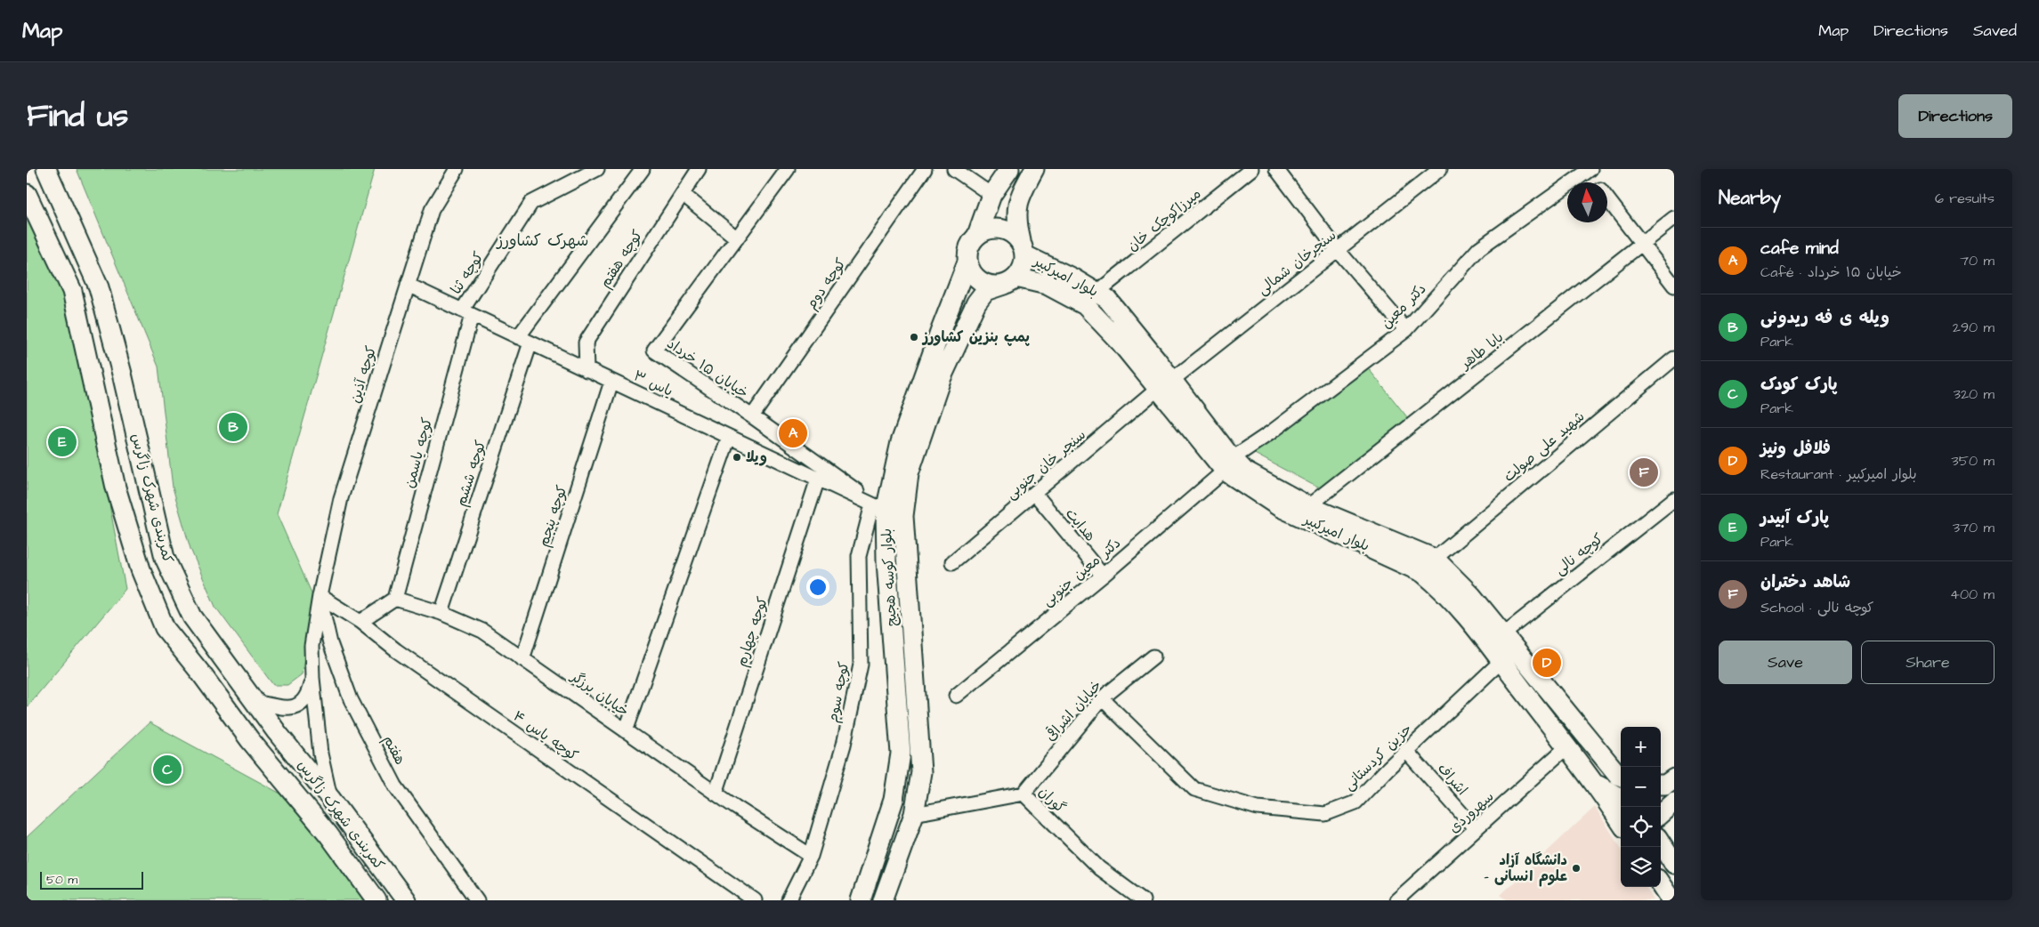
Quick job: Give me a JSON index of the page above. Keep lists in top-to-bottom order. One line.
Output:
{"streets":{"street":["میرزاکوچک خان","کوچه هفتم","سنجرخان شمالی","کوچه ثنا","بلوار امیرکبیر","کوچه دوم","دکتر معین","بابا طاهر","خیابان ۱۵ خرداد","کوچه آذین","یاس ۳","شهید علی صولت","کوچه یاسمن","سنجر خان جنوبی","کوچه ششم","کمربندی شهرک زاگرس","کوچه پنجم","هدایت","کوچه نالی","دکتر معین جنوبی","بلوار کوسه هجیج","کوچه چهارم","کوچه سوم","خیابان برزگر","خیابان اشراقی","کوچه یاس ۴","هفتم","حزین کردستانی","اشراف","گوران","سهروردی"]},"crossings":[["میرزاکوچک خان","بلوار امیرکبیر"],["کوچه هفتم","یاس ۳"],["سنجرخان شمالی","بلوار امیرکبیر"],["سنجرخان شمالی","سنجر خان جنوبی"],["کوچه ثنا","یاس ۳"],["کوچه ثنا","کوچه یاسمن"],["بلوار امیرکبیر","دکتر معین"],["بلوار امیرکبیر","بابا طاهر"],["بلوار امیرکبیر","شهید علی صولت"],["بلوار امیرکبیر","سنجر خان جنوبی"],["بلوار امیرکبیر","کوچه نالی"],["بلوار امیرکبیر","دکتر معین جنوبی"],["بلوار امیرکبیر","بلوار کوسه هجیج"],["بلوار امیرکبیر","حزین کردستانی"],["بلوار امیرکبیر","سهروردی"],["کوچه دوم","خیابان ۱۵ خرداد"],["دکتر معین","دکتر معین جنوبی"],["خیابان ۱۵ خرداد","یاس ۳"],["خیابان ۱۵ خرداد","بلوار کوسه هجیج"],["خیابان ۱۵ خرداد","کوچه سوم"],["کوچه آذین","یاس ۳"],["کوچه آذین","کوچه یاس ۴"],["کوچه آذین","هفتم"],["یاس ۳","کوچه یاسمن"],["یاس ۳","کوچه ششم"],["یاس ۳","کوچه پنجم"],["یاس ۳","بلوار کوسه هجیج"],["یاس ۳","کوچه چهارم"],["یاس ۳","کوچه سوم"],["کوچه یاسمن","خیابان برزگر"],["سنجر خان جنوبی","هدایت"],["کوچه ششم","خیابان برزگر"],["کوچه پنجم","خیابان برزگر"],["هدایت","دکتر معین جنوبی"],["بلوار کوسه هجیج","کوچه سوم"],["بلوار کوسه هجیج","گوران"],["کوچه چهارم","خیابان برزگر"],["کوچه سوم","خیابان برزگر"],["خیابان اشراقی","حزین کردستانی"],["خیابان اشراقی","گوران"],["کوچه یاس ۴","هفتم"],["حزین کردستانی","اشراف"],["اشراف","سهروردی"]],"districts":["شهرک کشاورز"],"places":["پمپ بنزین کشاورز","ویلا","دانشگاه آزاد - علوم انسانی"],"scale_bar":"50 m","north":"top","page":{"header":"Map","nav":["Map","Directions","Saved"],"title":"Find us","buttons":["Directions",["Save","Share"]],"heading":["Nearby","6 results"],"list":[{"mark":"A","name":"cafe mind","note":"Café · خیابان ۱۵ خرداد","value":"70 m"},{"mark":"B","name":"ویله ی فه ریدونی","note":"Park","value":"290 m"},{"mark":"C","name":"پارک کودک","note":"Park","value":"320 m"},{"mark":"D","name":"فلافل ونیز","note":"Restaurant · بلوار امیرکبیر","value":"350 m"},{"mark":"E","name":"پارک آبیدر","note":"Park","value":"370 m"},{"mark":"F","name":"شاهد دختران","note":"School · کوچه نالی","value":"400 m"}],"pins":["B","A","E","F","D","C"],"map_buttons":["+","−"],"scale":"50 m"}}
